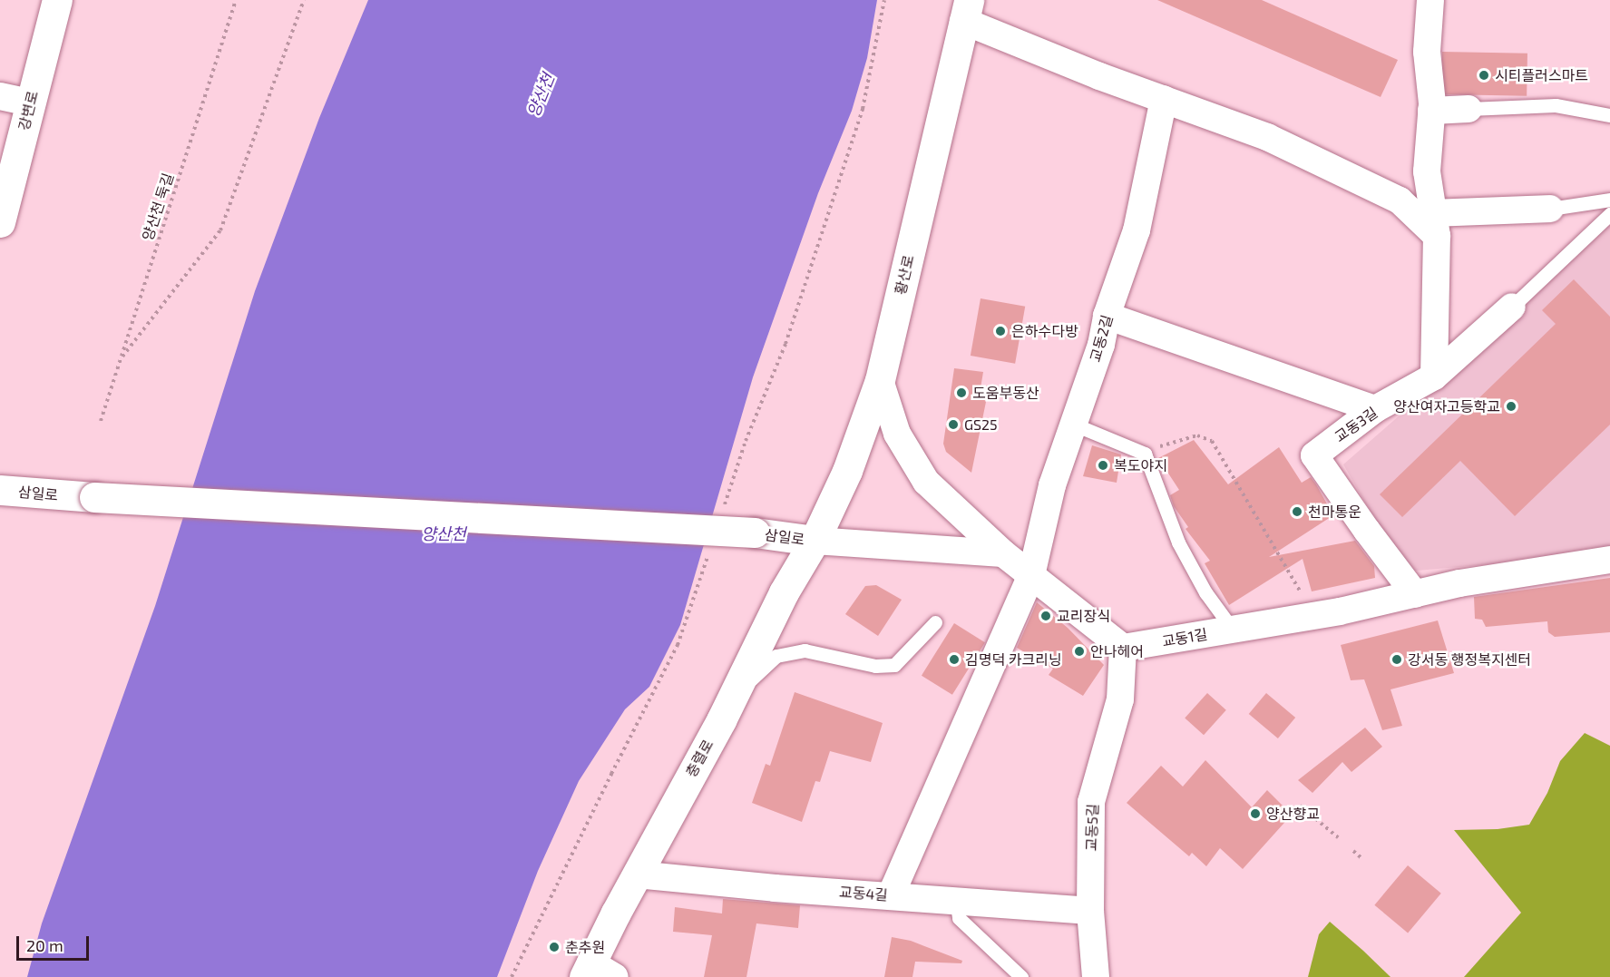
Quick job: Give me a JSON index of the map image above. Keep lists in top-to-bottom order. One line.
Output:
{"streets":{"main road":["강변로","황산로","삼일로","충렬로"],"street":["교동2길","교동3길","교동1길","교동5길","교동4길"],"path":["양산천 둑길"]},"crossings":[["황산로","삼일로"],["황산로","충렬로"],["교동2길","교동4길"],["교동3길","교동1길"],["삼일로","충렬로"],["교동1길","교동5길"],["충렬로","교동4길"],["교동5길","교동4길"]],"water":["양산천"],"places":["시티플러스마트","은하수다방","도움부동산","양산여자고등학교","GS25","복도야지","천마통운","교리장식","안나헤어","김명덕 카크리닝","강서동 행정복지센터","양산향교","춘추원"],"scale_bar":"20 m"}
